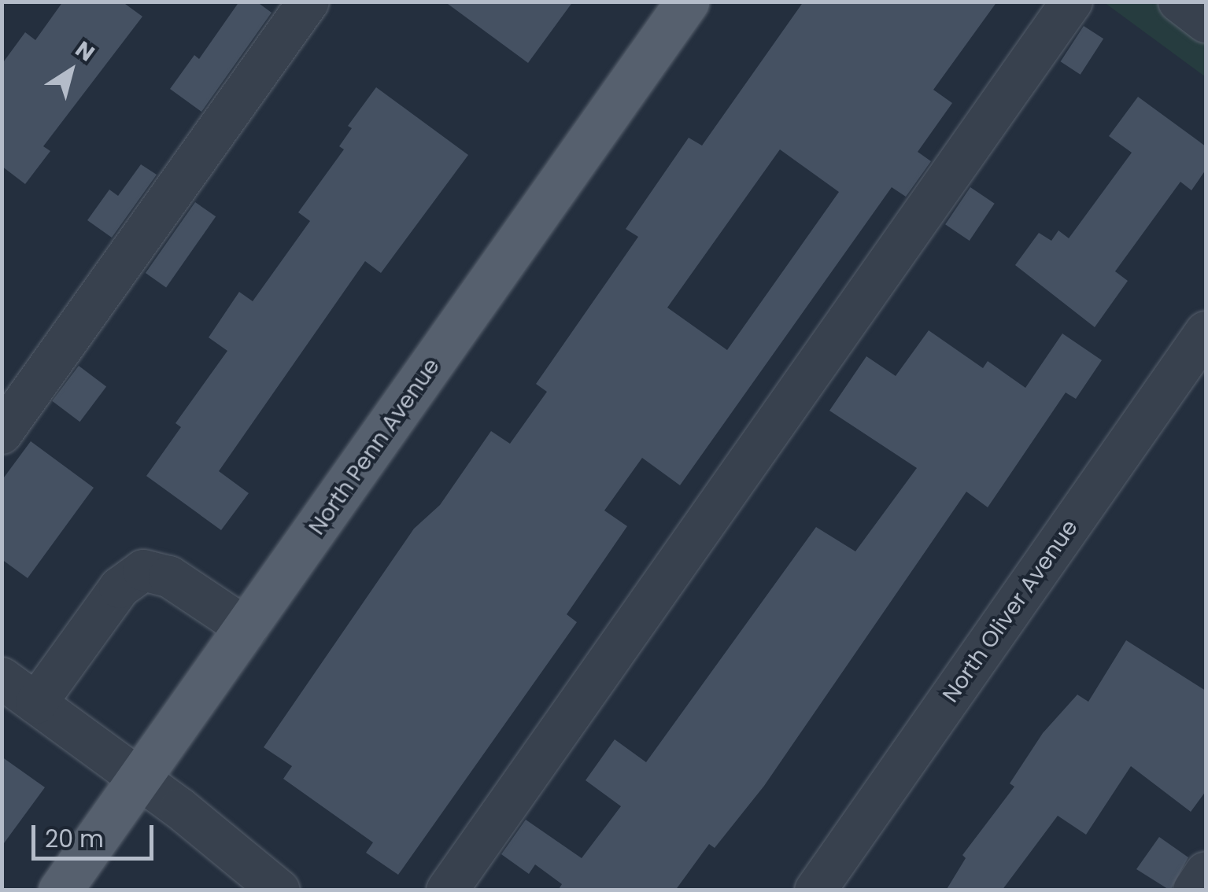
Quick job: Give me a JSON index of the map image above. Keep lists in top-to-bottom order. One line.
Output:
{"streets":{"main road":["North Penn Avenue"],"street":["North Oliver Avenue"]},"scale_bar":"20 m","north":"top right"}
